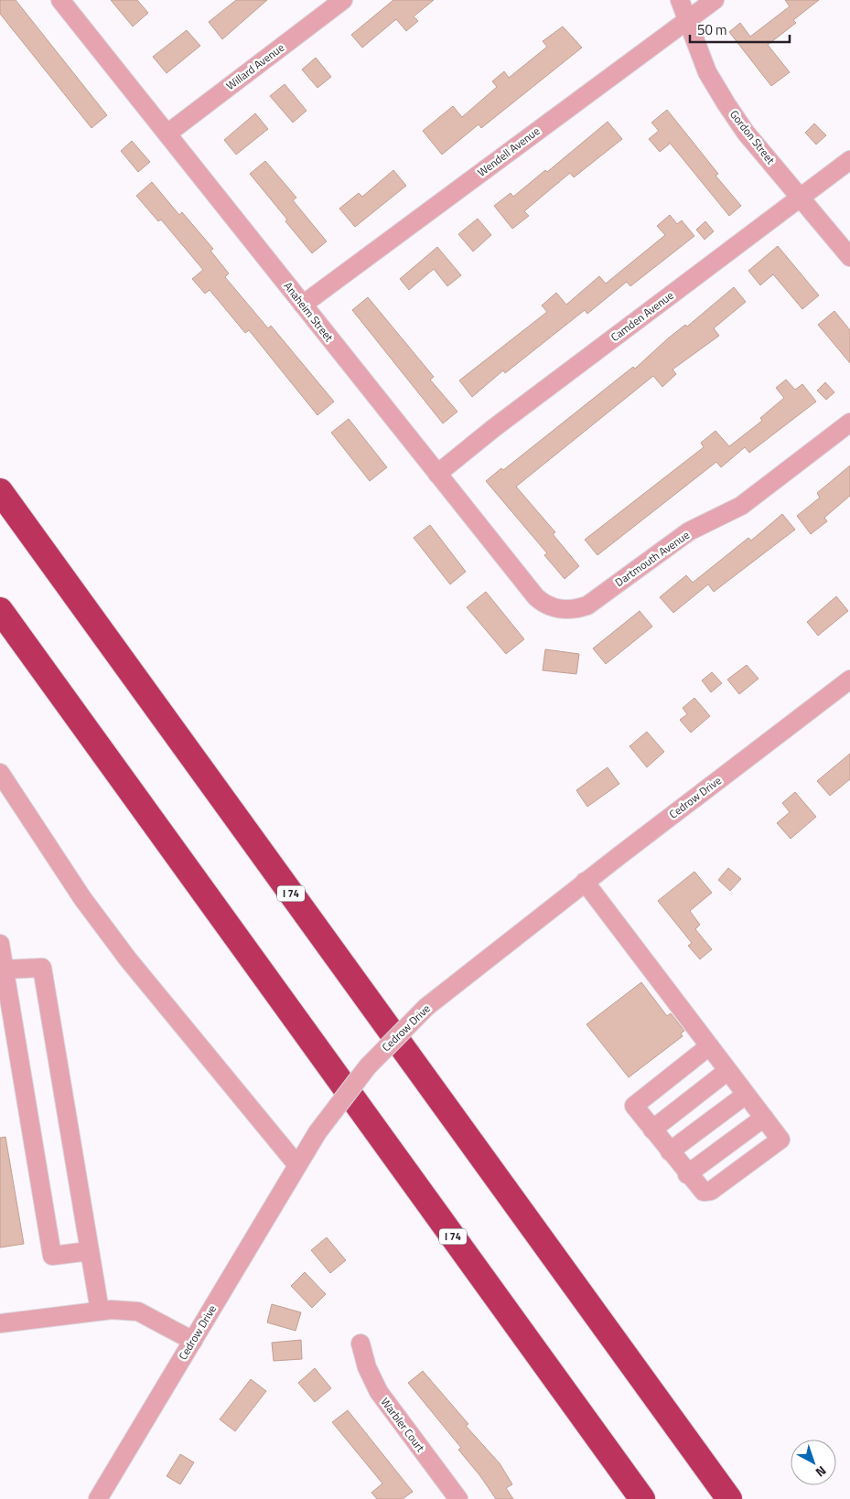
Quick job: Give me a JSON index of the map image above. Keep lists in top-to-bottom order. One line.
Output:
{"streets":{"highway":["I 74"],"street":["Willard Avenue","Gordon Street","Wendell Avenue","Anaheim Street","Camden Avenue","Dartmouth Avenue","Cedrow Drive","Warbler Court"]},"crossings":[["Willard Avenue","Anaheim Street"],["Gordon Street","Wendell Avenue"],["Gordon Street","Camden Avenue"],["Wendell Avenue","Anaheim Street"],["Anaheim Street","Camden Avenue"],["Anaheim Street","Dartmouth Avenue"]],"scale_bar":"50 m","north":"bottom right"}
